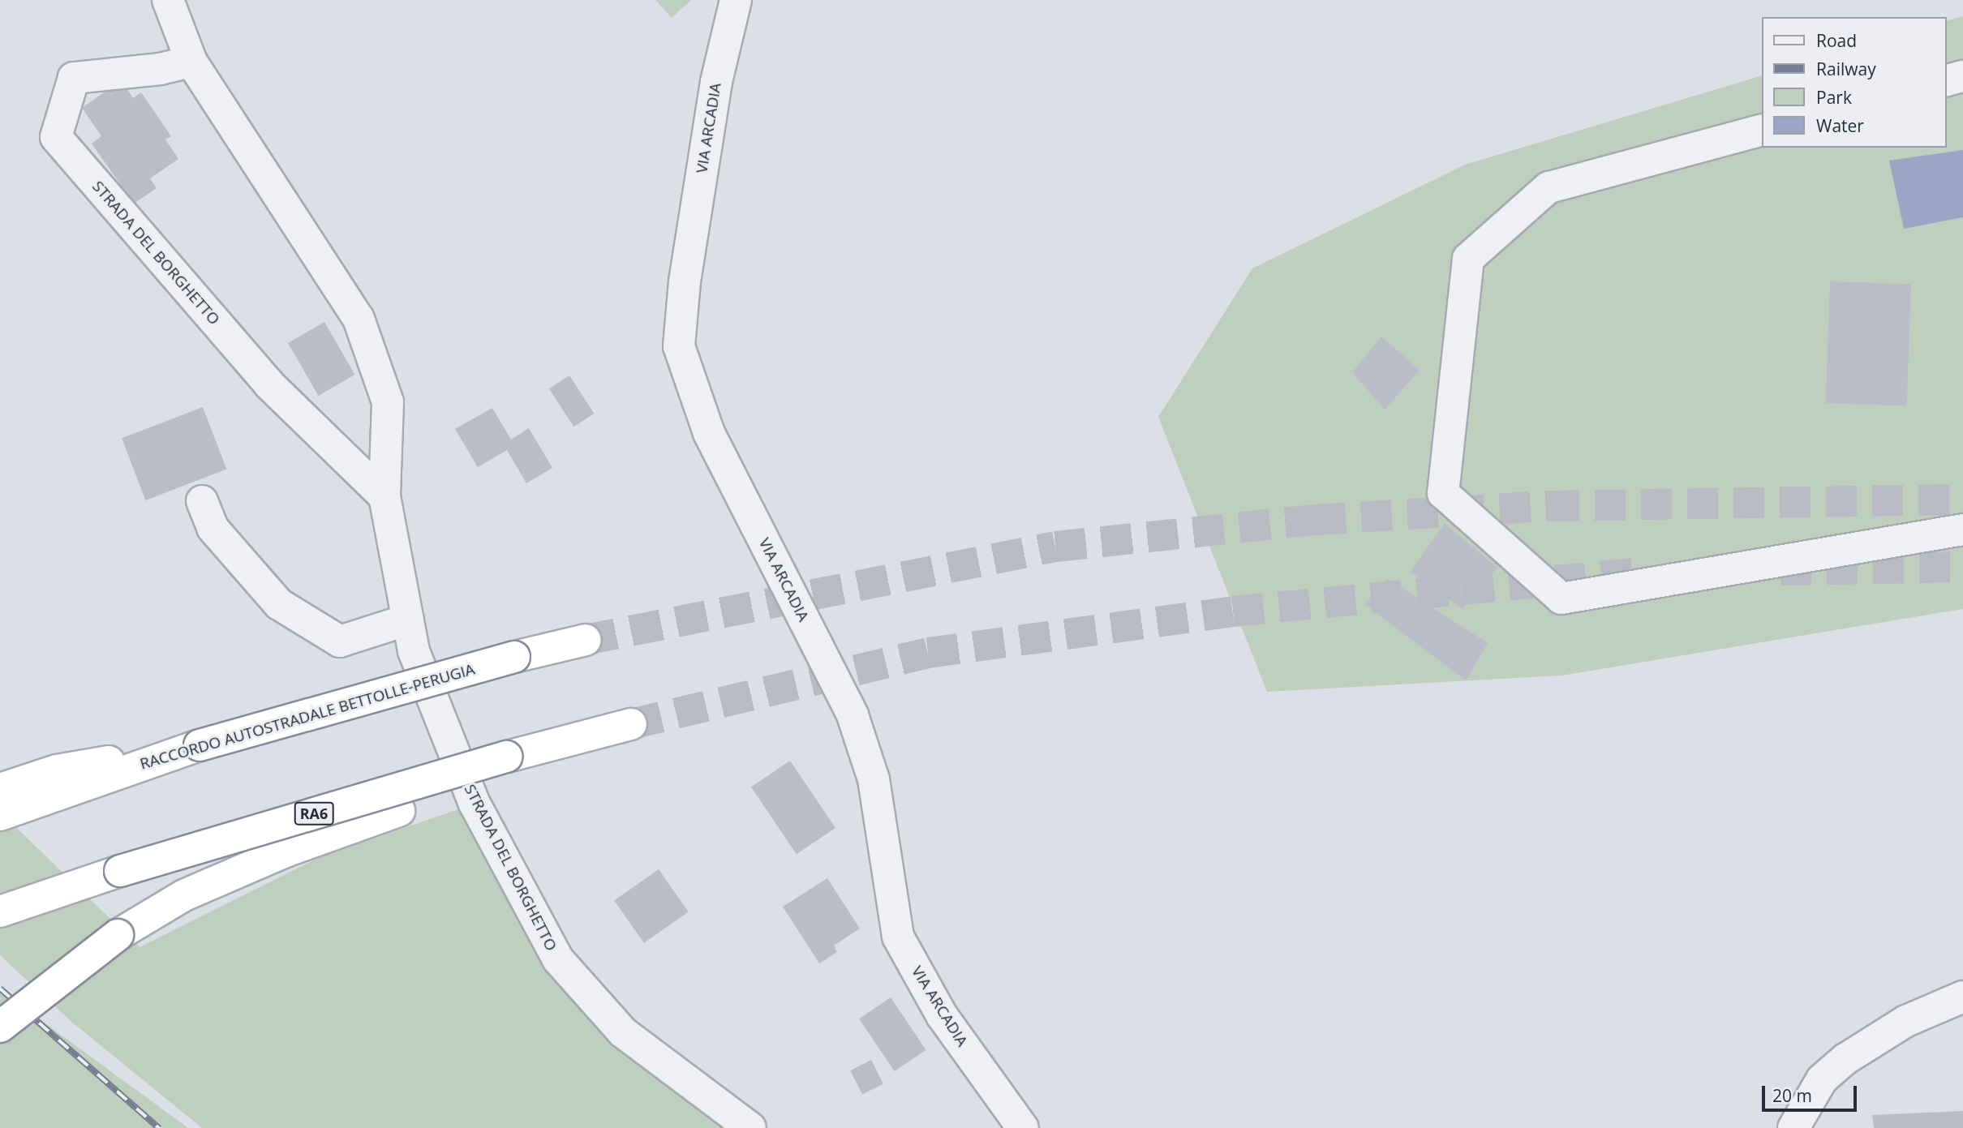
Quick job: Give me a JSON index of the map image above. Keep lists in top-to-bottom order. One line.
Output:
{"streets":{"highway":["RACCORDO AUTOSTRADALE BETTOLLE-PERUGIA","RA6"],"street":["VIA ARCADIA","STRADA DEL BORGHETTO"]},"legend":["Road","Railway","Park","Water"],"scale_bar":"20 m"}
